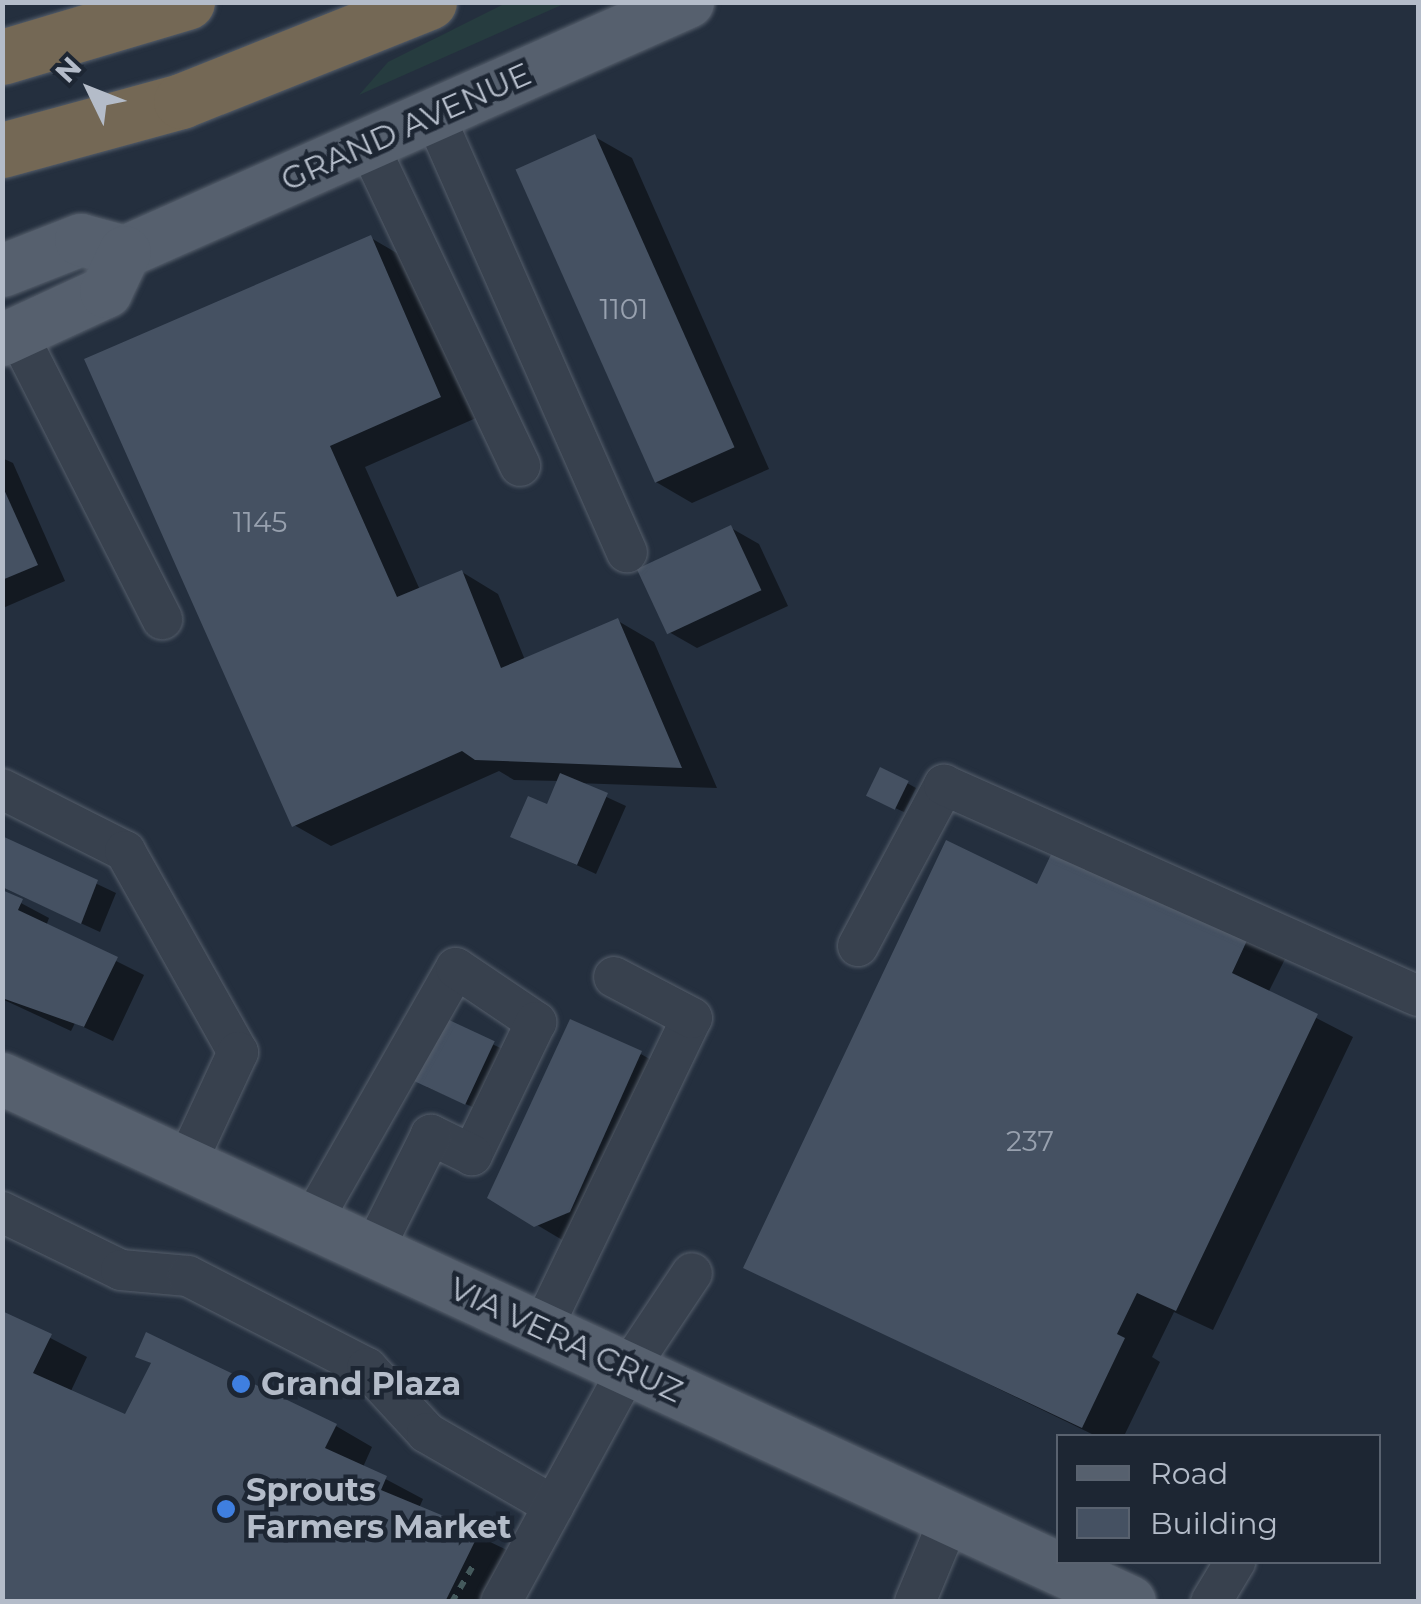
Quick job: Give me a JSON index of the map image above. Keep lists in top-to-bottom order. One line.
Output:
{"streets":{"main road":["GRAND AVENUE","VIA VERA CRUZ"]},"places":["Grand Plaza","Sprouts Farmers Market"],"house_numbers":["1101","1145","237"],"legend":["Road","Building"],"north":"top left"}
